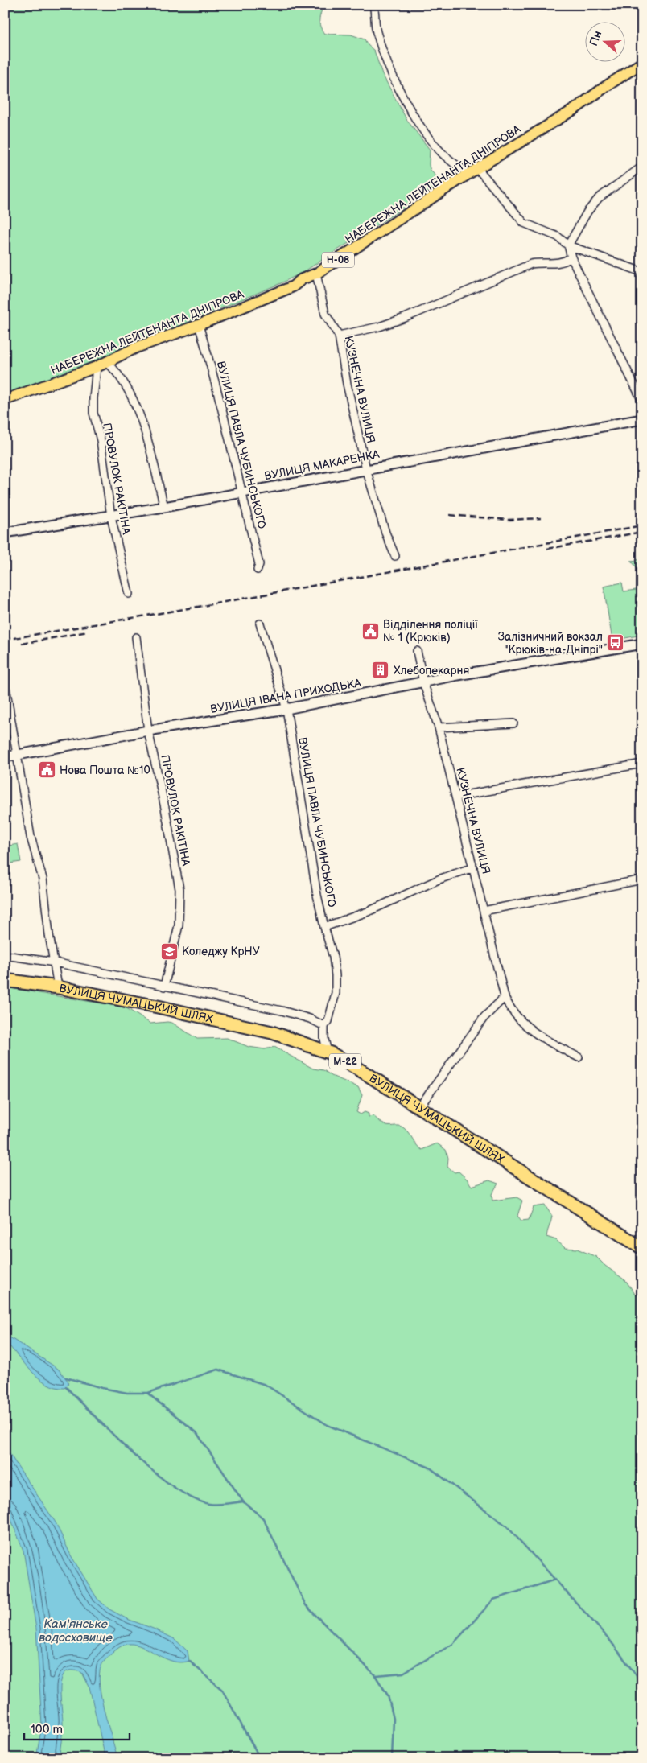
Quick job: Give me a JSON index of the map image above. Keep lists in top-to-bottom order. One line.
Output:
{"streets":{"highway":["ВУЛИЦЯ ЧУМАЦЬКИЙ ШЛЯХ","М-22"],"main road":["НАБЕРЕЖНА ЛЕЙТЕНАНТА ДНІПРОВА","Н-08","ВУЛИЦЯ МАКАРЕНКА","ВУЛИЦЯ ІВАНА ПРИХОДЬКА"],"street":["КУЗНЕЧНА ВУЛИЦЯ","ВУЛИЦЯ ПАВЛА ЧУБИНСЬКОГО","ПРОВУЛОК РАКІТІНА"]},"crossings":[["НАБЕРЕЖНА ЛЕЙТЕНАНТА ДНІПРОВА","КУЗНЕЧНА ВУЛИЦЯ"],["НАБЕРЕЖНА ЛЕЙТЕНАНТА ДНІПРОВА","ВУЛИЦЯ ПАВЛА ЧУБИНСЬКОГО"],["НАБЕРЕЖНА ЛЕЙТЕНАНТА ДНІПРОВА","ПРОВУЛОК РАКІТІНА"],["КУЗНЕЧНА ВУЛИЦЯ","ВУЛИЦЯ МАКАРЕНКА"],["КУЗНЕЧНА ВУЛИЦЯ","ВУЛИЦЯ ІВАНА ПРИХОДЬКА"],["ВУЛИЦЯ ПАВЛА ЧУБИНСЬКОГО","ВУЛИЦЯ МАКАРЕНКА"],["ВУЛИЦЯ ПАВЛА ЧУБИНСЬКОГО","ВУЛИЦЯ ІВАНА ПРИХОДЬКА"],["ВУЛИЦЯ МАКАРЕНКА","ПРОВУЛОК РАКІТІНА"],["ПРОВУЛОК РАКІТІНА","ВУЛИЦЯ ІВАНА ПРИХОДЬКА"]],"water":["Кам'янське водосховище"],"places":{"public building":["Відділення поліції № 1 (Крюків)","Нова Пошта №10"],"bus stop":["Залізничний вокзал \"Крюкiв-на-Днiпрi\""],"building":["Хлебопекарня"],"school or university":["Коледжу КрНУ"]},"scale_bar":"100 m","north":"left"}
